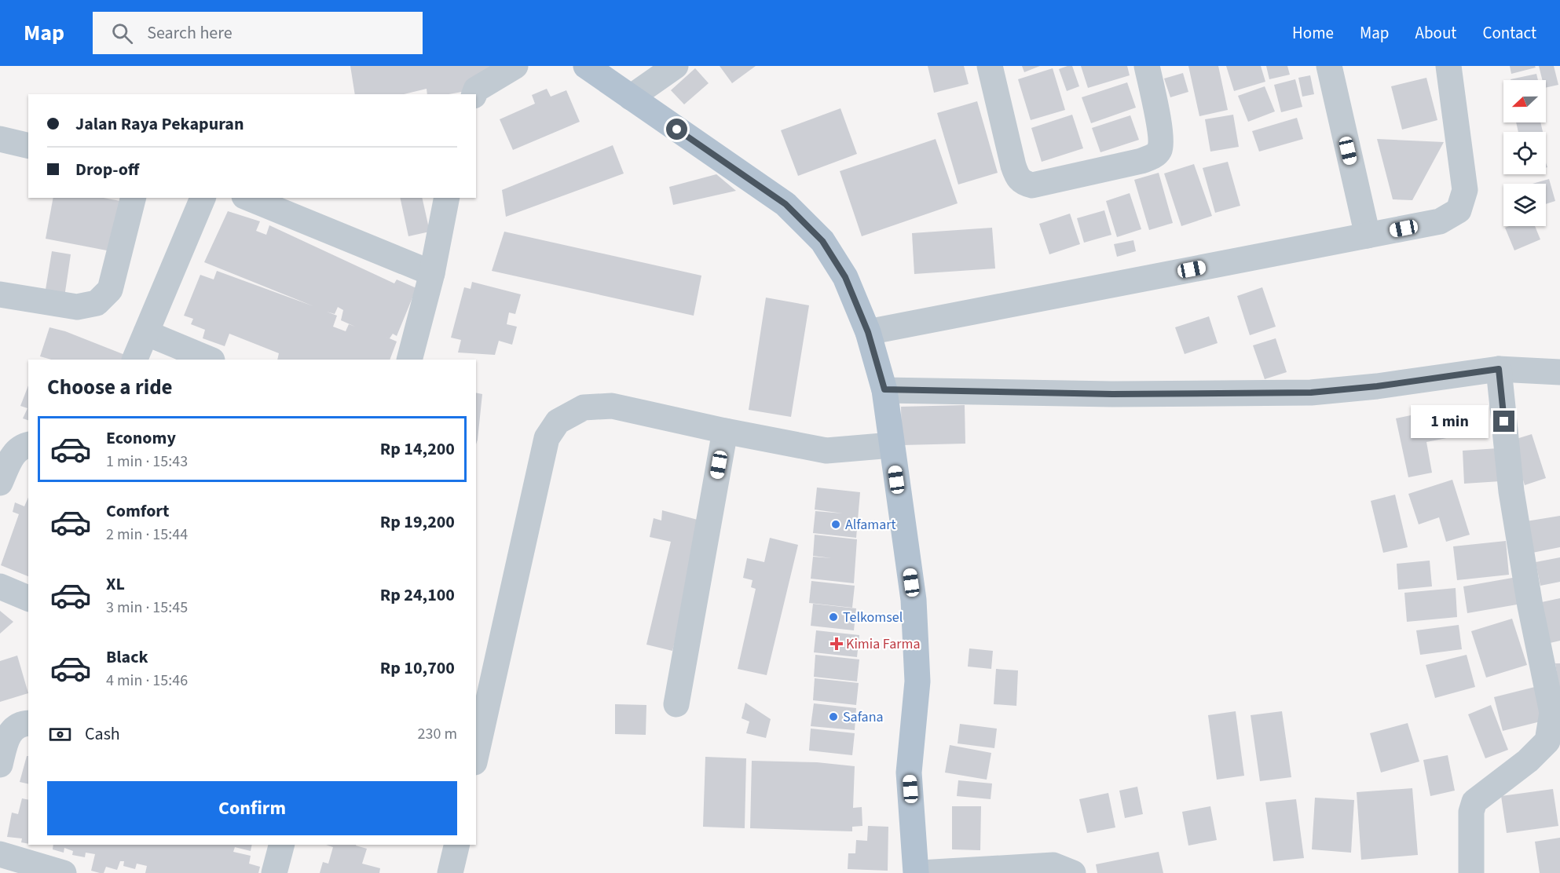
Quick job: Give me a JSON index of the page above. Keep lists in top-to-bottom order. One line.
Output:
{"places":{"other":["Alfamart","Telkomsel","Safana"],"health":["Kimia Farma"]},"north":"left","page":{"header":"Map","search":"Search here","nav":["Home","Map","About","Contact"],"banner":["Jalan Raya Pekapuran","Drop-off"],"heading":"Choose a ride","bubble":"1 min","list":[{"name":"Economy","note":"1 min · 15:43","value":"Rp 14,200"},{"name":"Comfort","note":"2 min · 15:44","value":"Rp 19,200"},{"name":"XL","note":"3 min · 15:45","value":"Rp 24,100"},{"name":"Black","note":"4 min · 15:46","value":"Rp 10,700"}],"pay":["Cash","230 m"],"buttons":"Confirm"}}
